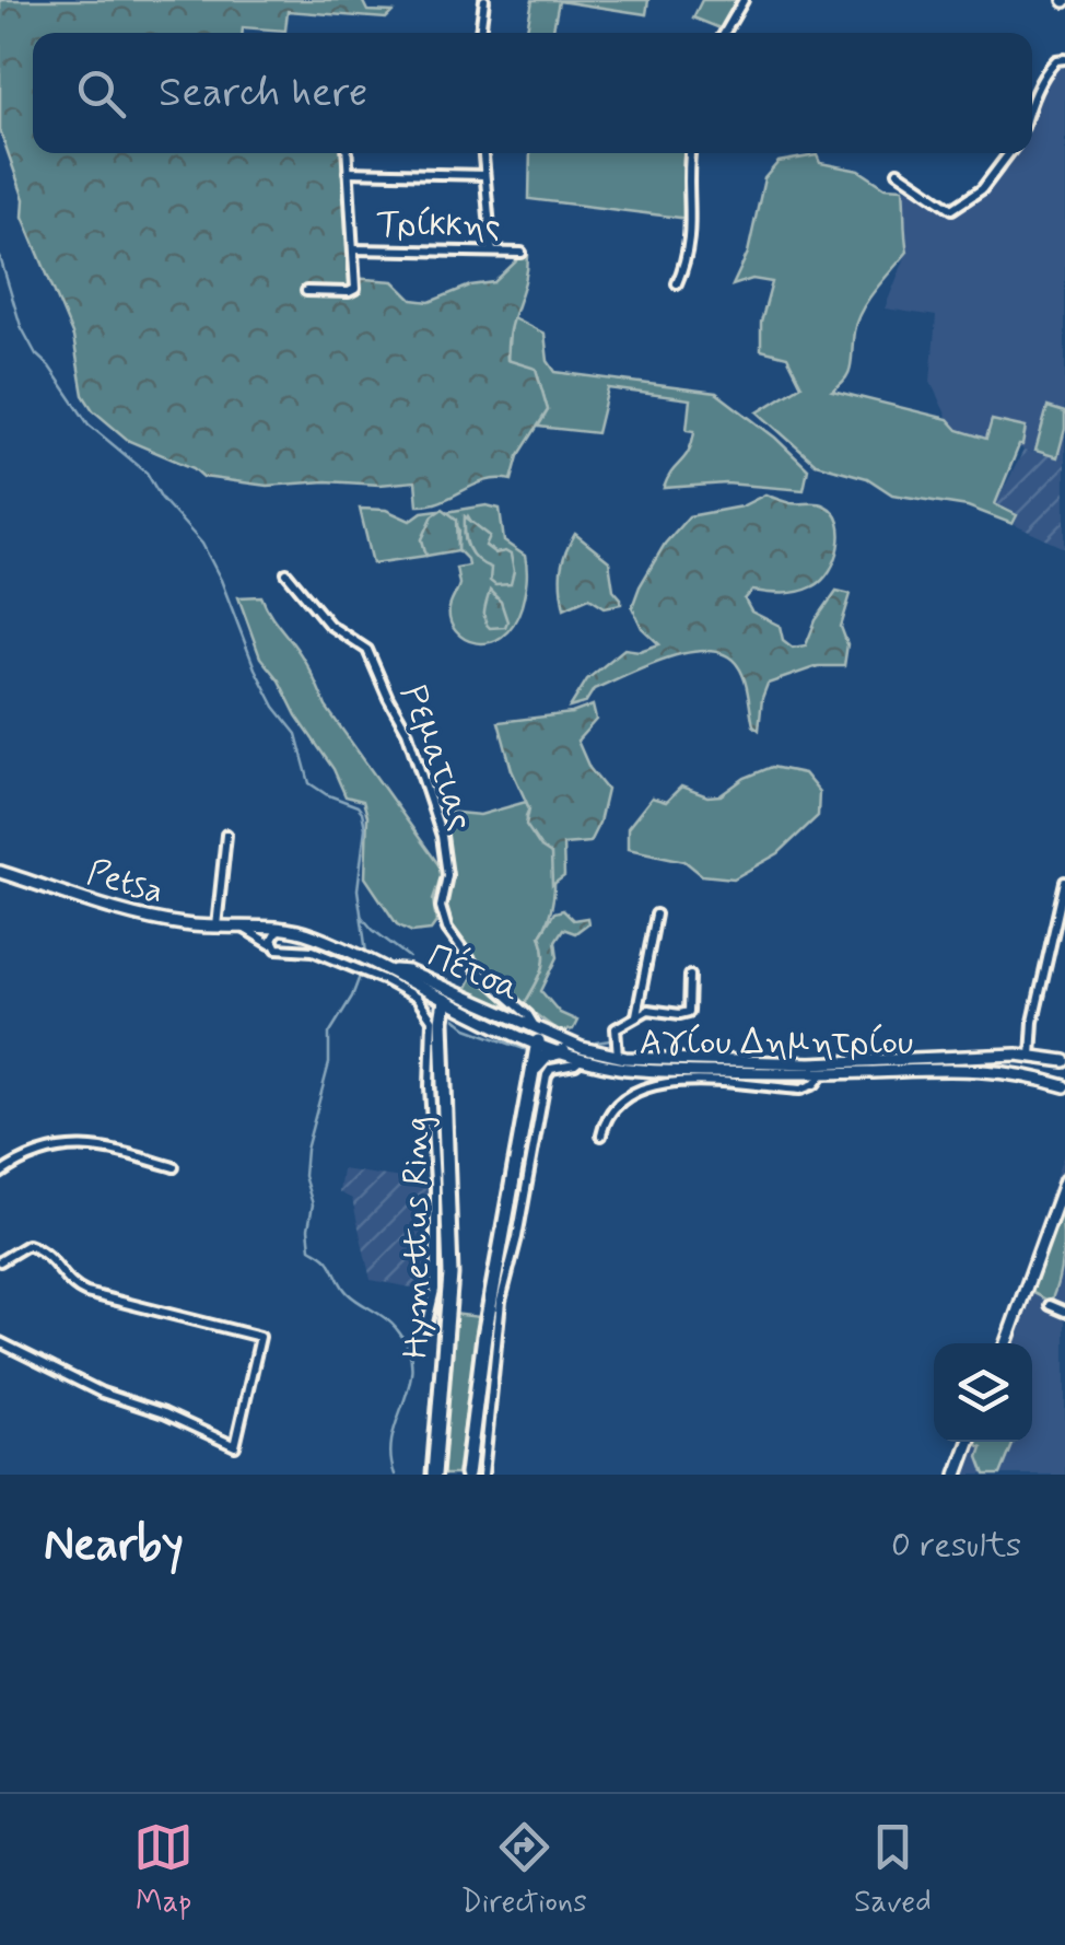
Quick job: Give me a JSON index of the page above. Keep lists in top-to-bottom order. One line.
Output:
{"streets":{"highway":["Hymettus Ring"],"street":["Τρίκκης","Ρεματιας","Petsa","Πέτσα","Αγίου Δημητρίου"]},"crossings":[["Ρεματιας","Πέτσα"],["Ρεματιας","Αγίου Δημητρίου"],["Ρεματιας","Hymettus Ring"],["Petsa","Πέτσα"],["Πέτσα","Αγίου Δημητρίου"],["Πέτσα","Hymettus Ring"],["Αγίου Δημητρίου","Hymettus Ring"]],"page":{"search":"Search here","heading":["Nearby","0 results"],"nav":["Map","Directions","Saved"]}}
